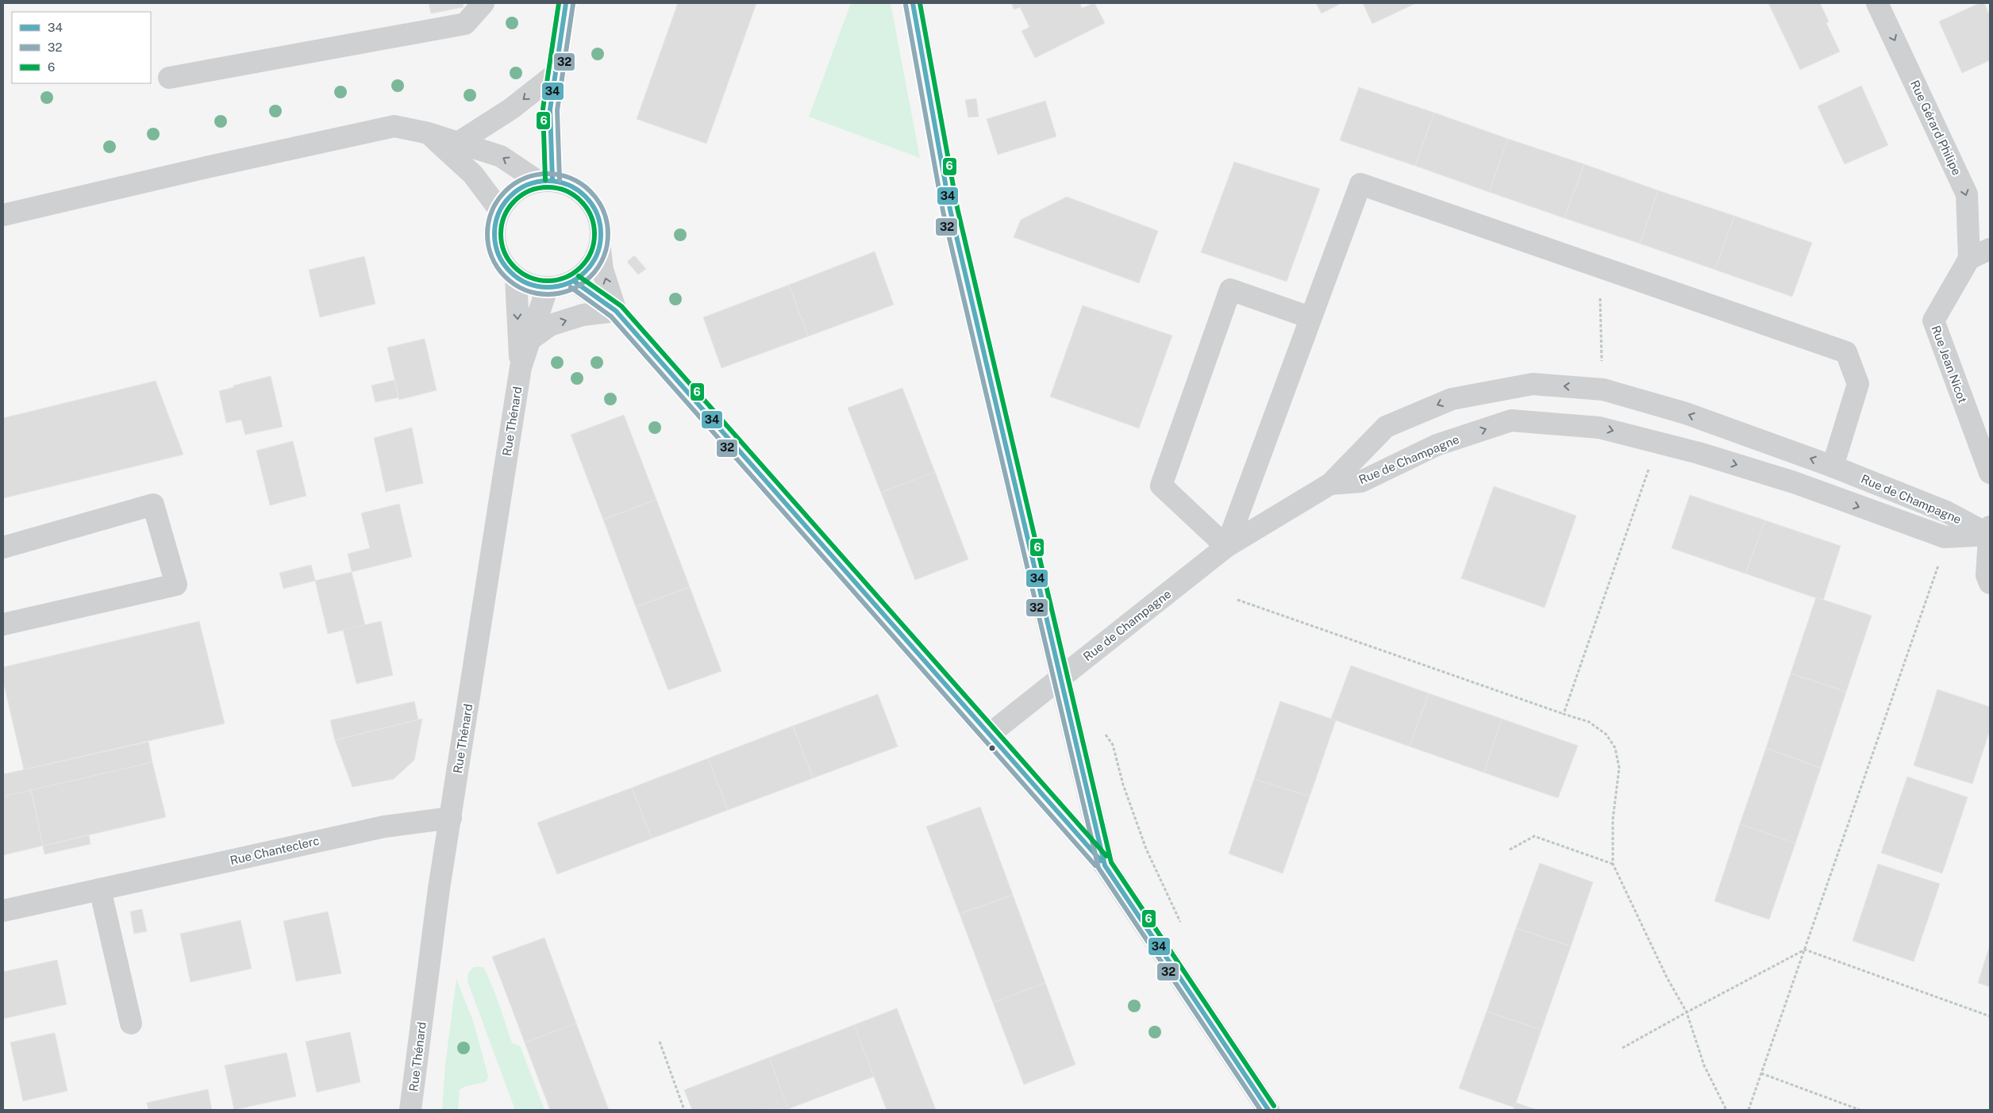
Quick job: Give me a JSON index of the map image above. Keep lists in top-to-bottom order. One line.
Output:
{"streets":{"street":["Rue Gérard Philipe","Rue Jean Nicot","Rue Thénard","Rue de Champagne","Rue Chanteclerc"]},"crossings":[["Rue Gérard Philipe","Rue Jean Nicot"],["Rue Thénard","Rue Chanteclerc"]],"one_way":["Rue Gérard Philipe"],"lines":["transit line 34","transit line 6","transit line 32"],"legend":["34","32","6"]}
